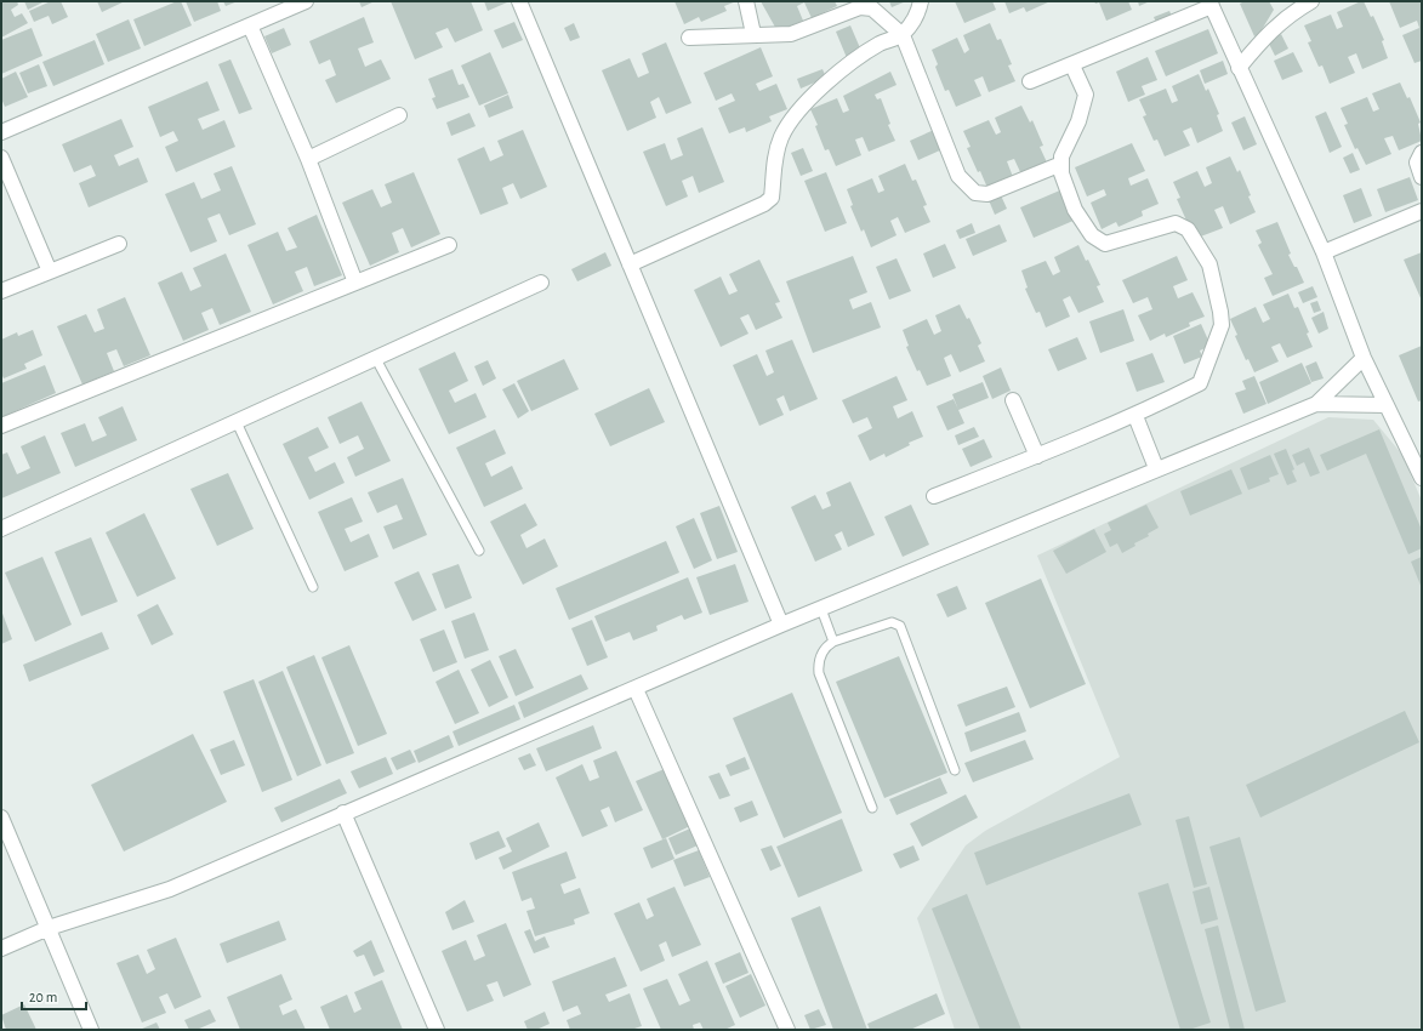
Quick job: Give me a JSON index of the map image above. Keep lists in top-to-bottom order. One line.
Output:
{"scale_bar":"20 m"}
